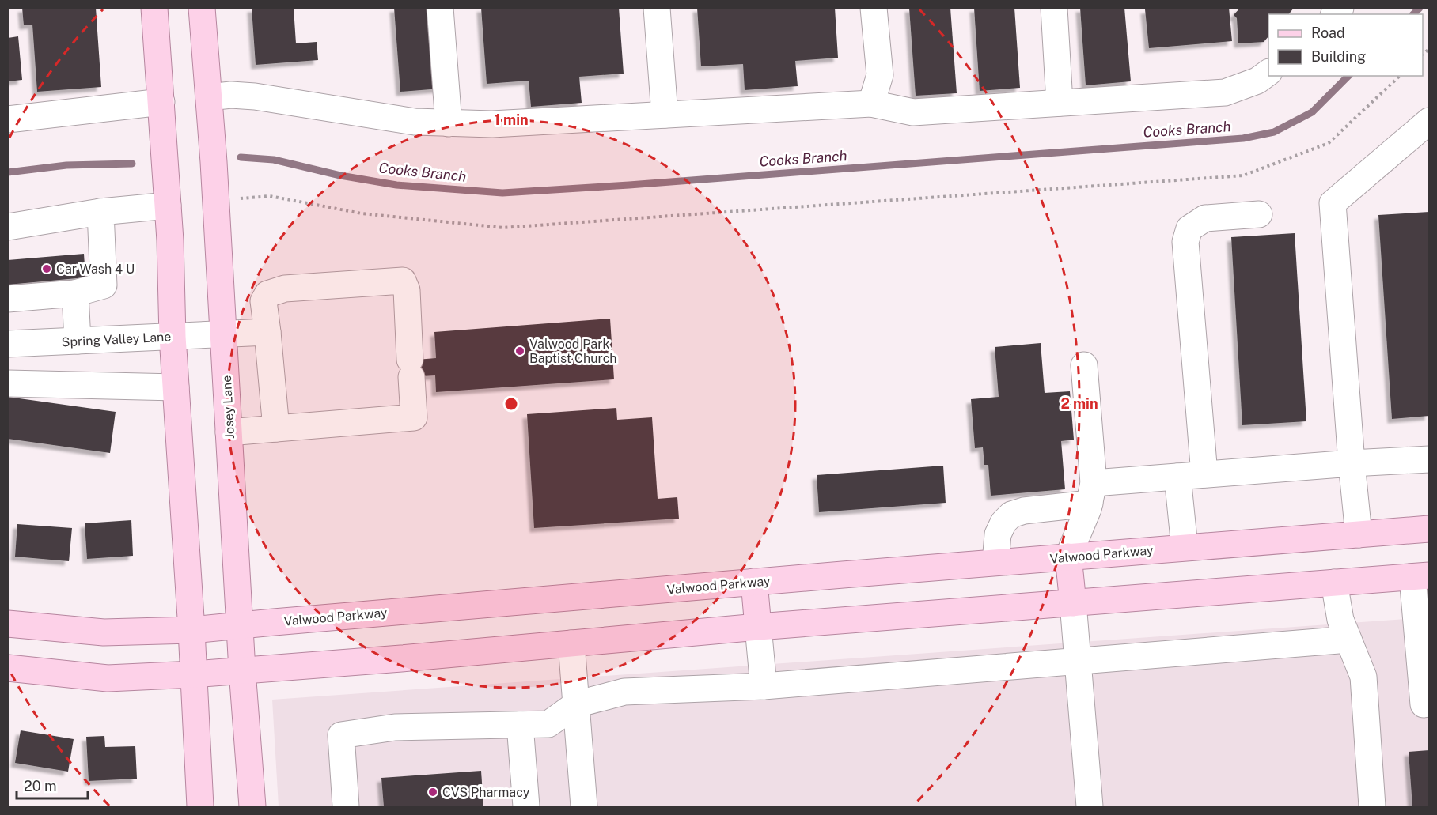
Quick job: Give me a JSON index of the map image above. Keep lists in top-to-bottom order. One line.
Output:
{"streets":{"main road":["Josey Lane","Valwood Parkway"],"street":["Spring Valley Lane"]},"crossings":[["Spring Valley Lane","Josey Lane"],["Josey Lane","Valwood Parkway"]],"water":["Cooks Branch"],"places":["Car Wash 4 U","Valwood Park Baptist Church","CVS Pharmacy"],"legend":["Road","Building"],"scale_bar":"20 m","rings":["1 min","2 min"]}
